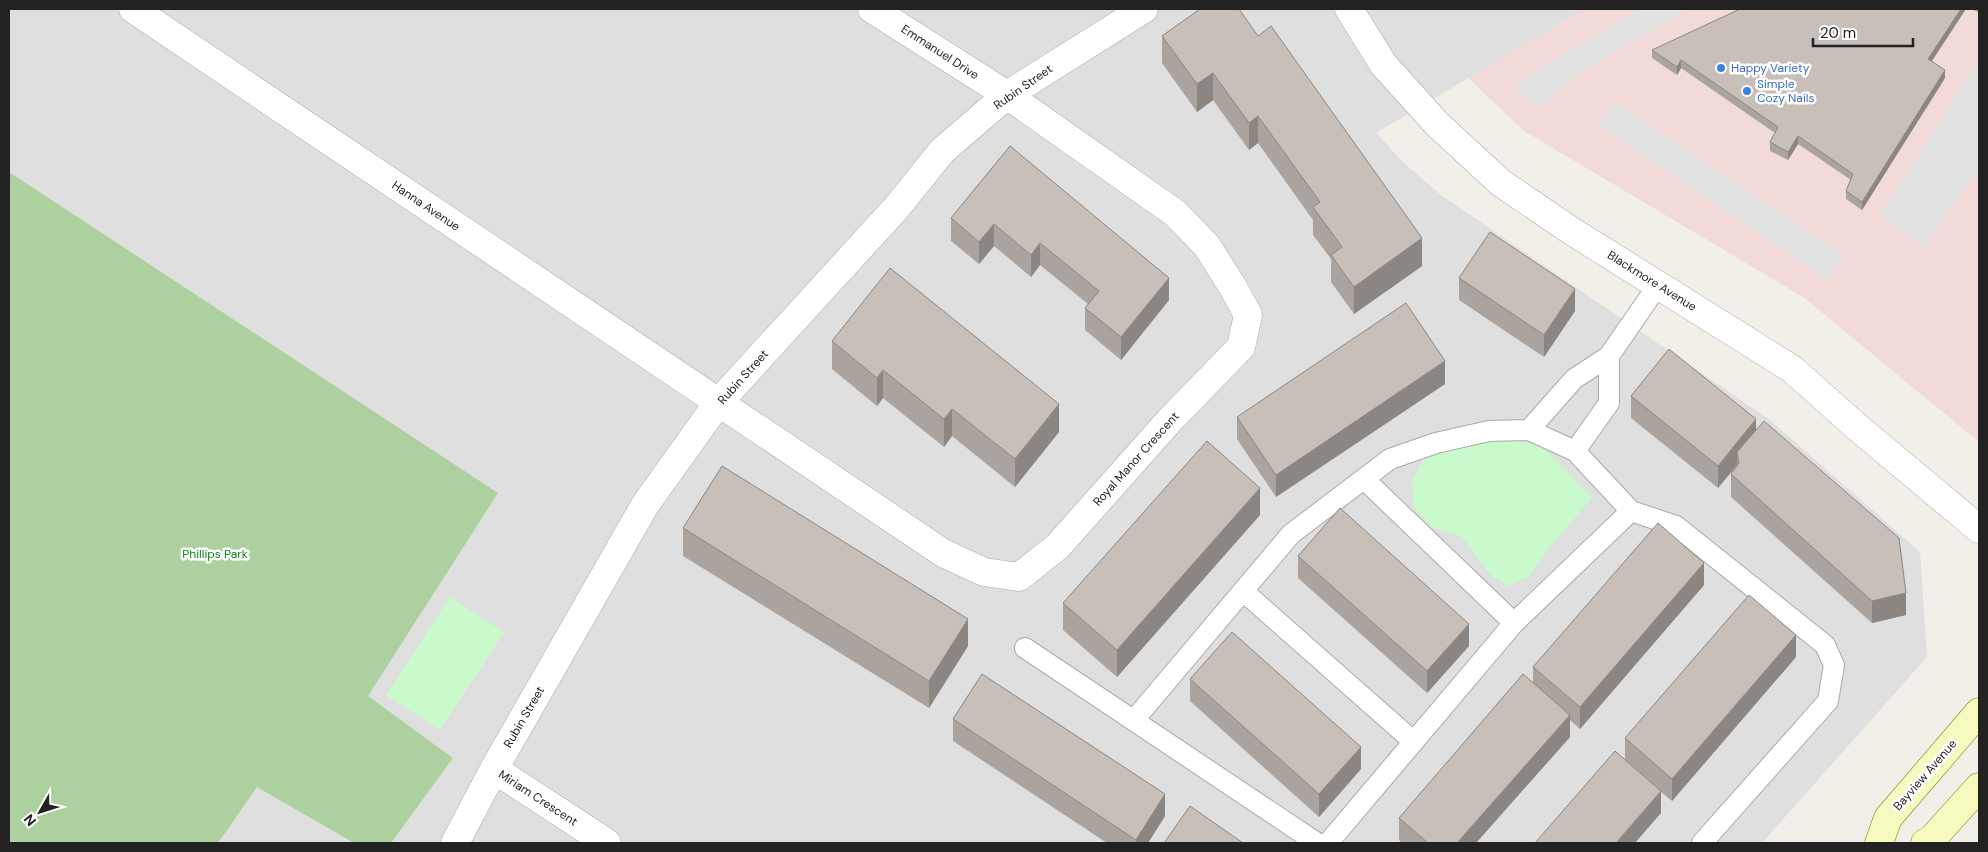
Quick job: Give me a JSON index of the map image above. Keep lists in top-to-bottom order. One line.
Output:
{"streets":{"main road":["Bayview Avenue"],"street":["Emmanuel Drive","Rubin Street","Hanna Avenue","Blackmore Avenue","Royal Manor Crescent","Miriam Crescent"]},"crossings":[["Emmanuel Drive","Rubin Street"],["Emmanuel Drive","Royal Manor Crescent"],["Rubin Street","Hanna Avenue"],["Rubin Street","Royal Manor Crescent"],["Rubin Street","Miriam Crescent"],["Hanna Avenue","Royal Manor Crescent"]],"parks":["Phillips Park"],"places":["Happy Variety","Simple Cozy Nails"],"scale_bar":"20 m","north":"bottom left"}
